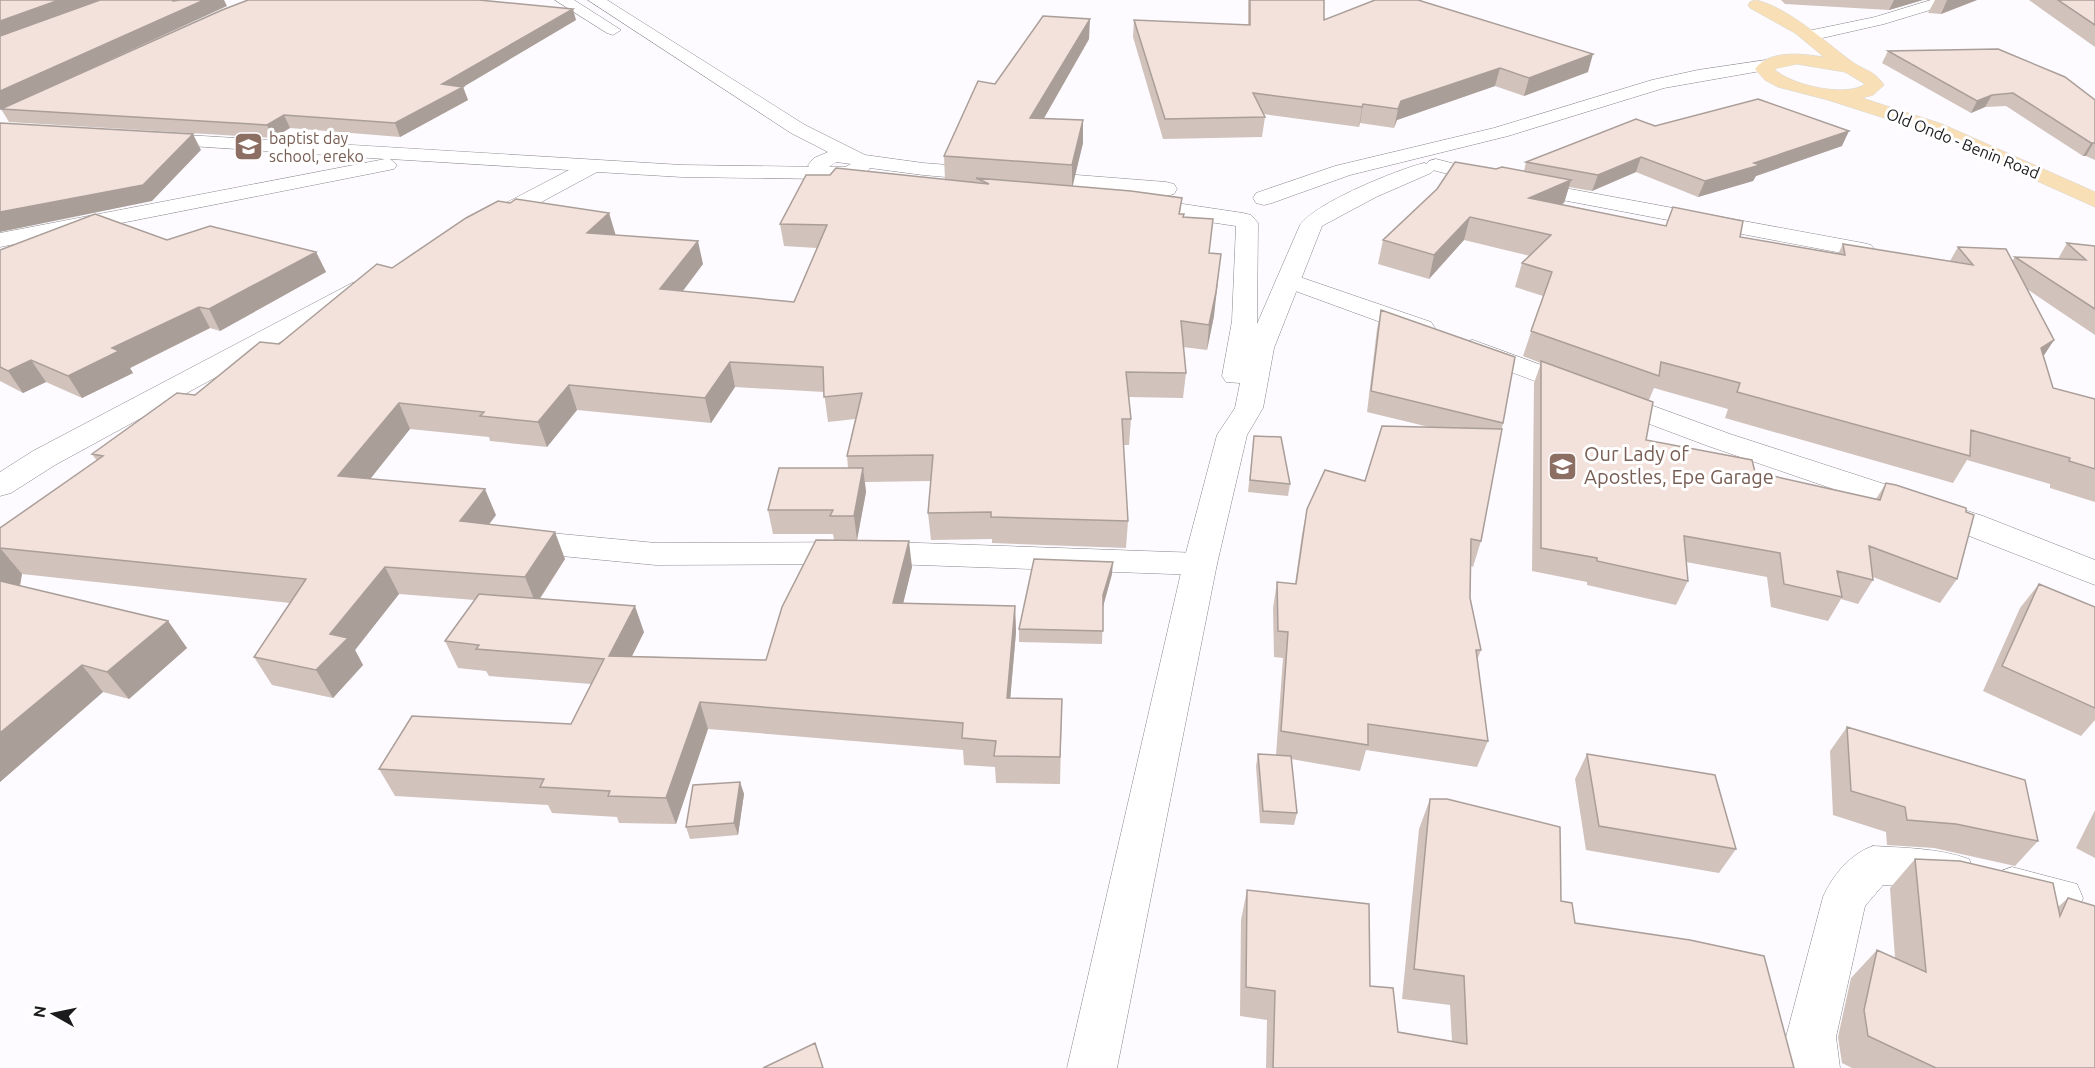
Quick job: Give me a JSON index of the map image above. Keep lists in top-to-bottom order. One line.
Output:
{"streets":{"main road":["Old Ondo - Benin Road"]},"places":{"school or university":["baptist day school, ereko","Our Lady of Apostles, Epe Garage"]},"north":"left"}
